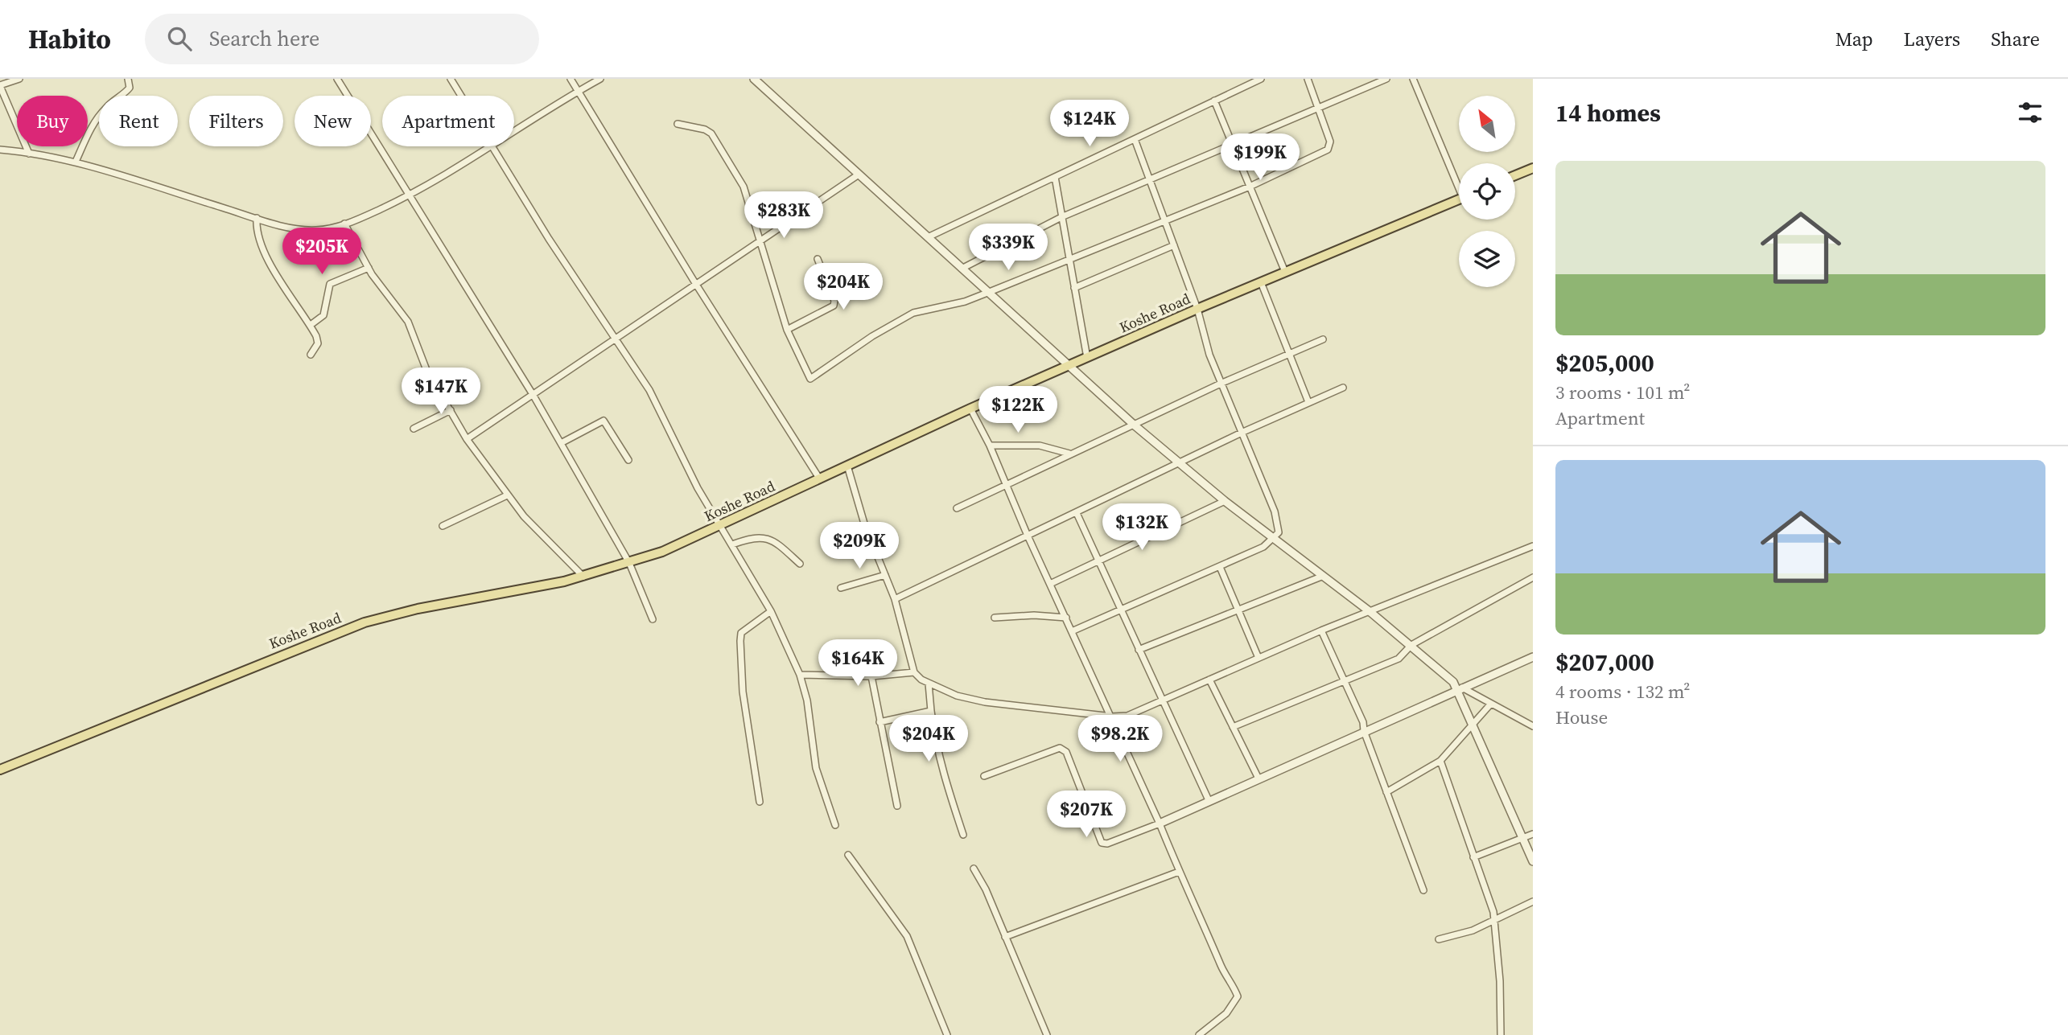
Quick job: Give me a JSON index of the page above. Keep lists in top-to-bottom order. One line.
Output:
{"streets":{"main road":["Koshe Road"]},"north":"top left","page":{"header":"Habito","search":"Search here","nav":["Map","Layers","Share"],"heading":"14 homes","chip":["Buy","Rent","Filters","New","Apartment"],"price":["$124K","$199K","$283K","$339K","$205K","$204K","$147K","$122K","$132K","$209K","$164K","$204K","$98.2K","$207K"],"list":[{"name":"$205,000","note":"3 rooms · 101 m² · Apartment"},{"name":"$207,000","note":"4 rooms · 132 m² · House"}]}}
